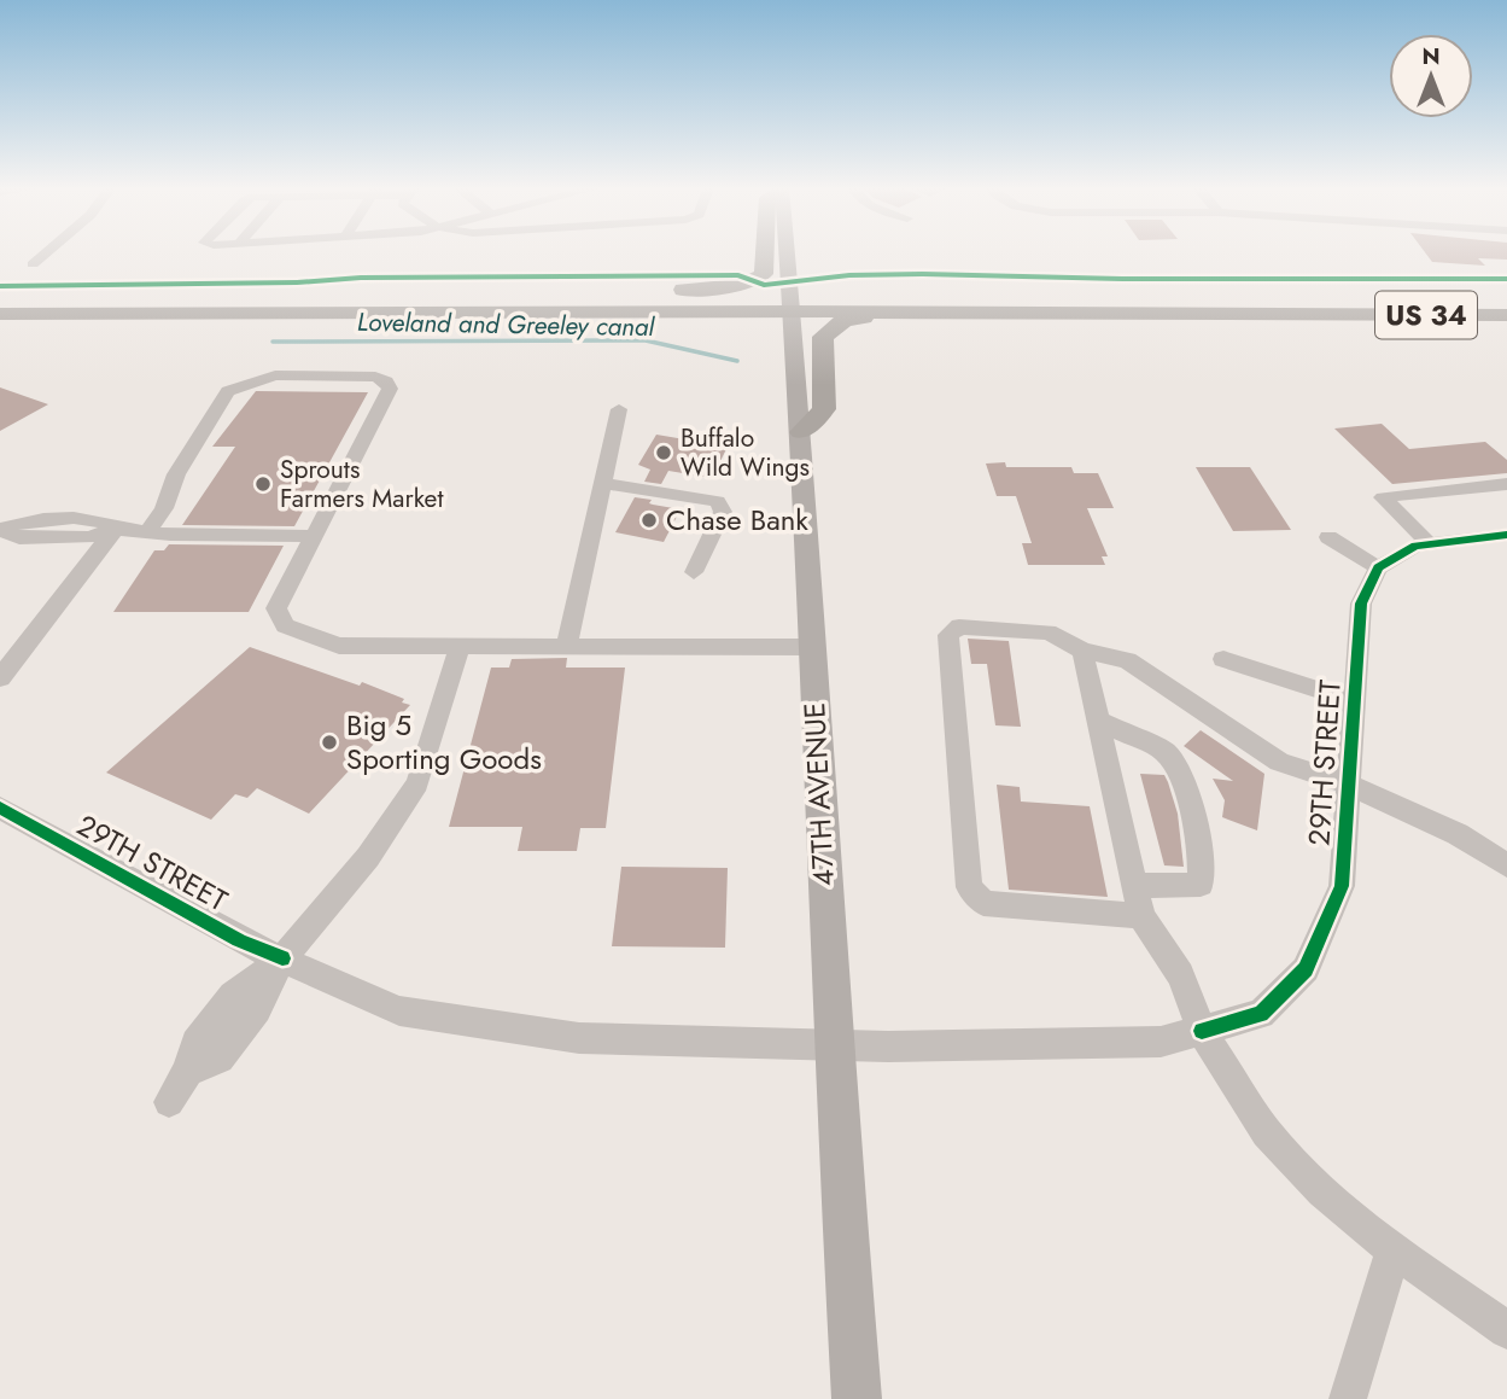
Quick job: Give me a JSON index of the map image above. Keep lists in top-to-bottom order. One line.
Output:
{"streets":{"highway":["US 34"],"main road":["47TH AVENUE"],"street":["29TH STREET"]},"crossings":[["US 34","47TH AVENUE"],["29TH STREET","47TH AVENUE"]],"water":["Loveland and Greeley canal"],"places":["Buffalo Wild Wings","Sprouts Farmers Market","Chase Bank","Big 5 Sporting Goods"],"north":"top"}
